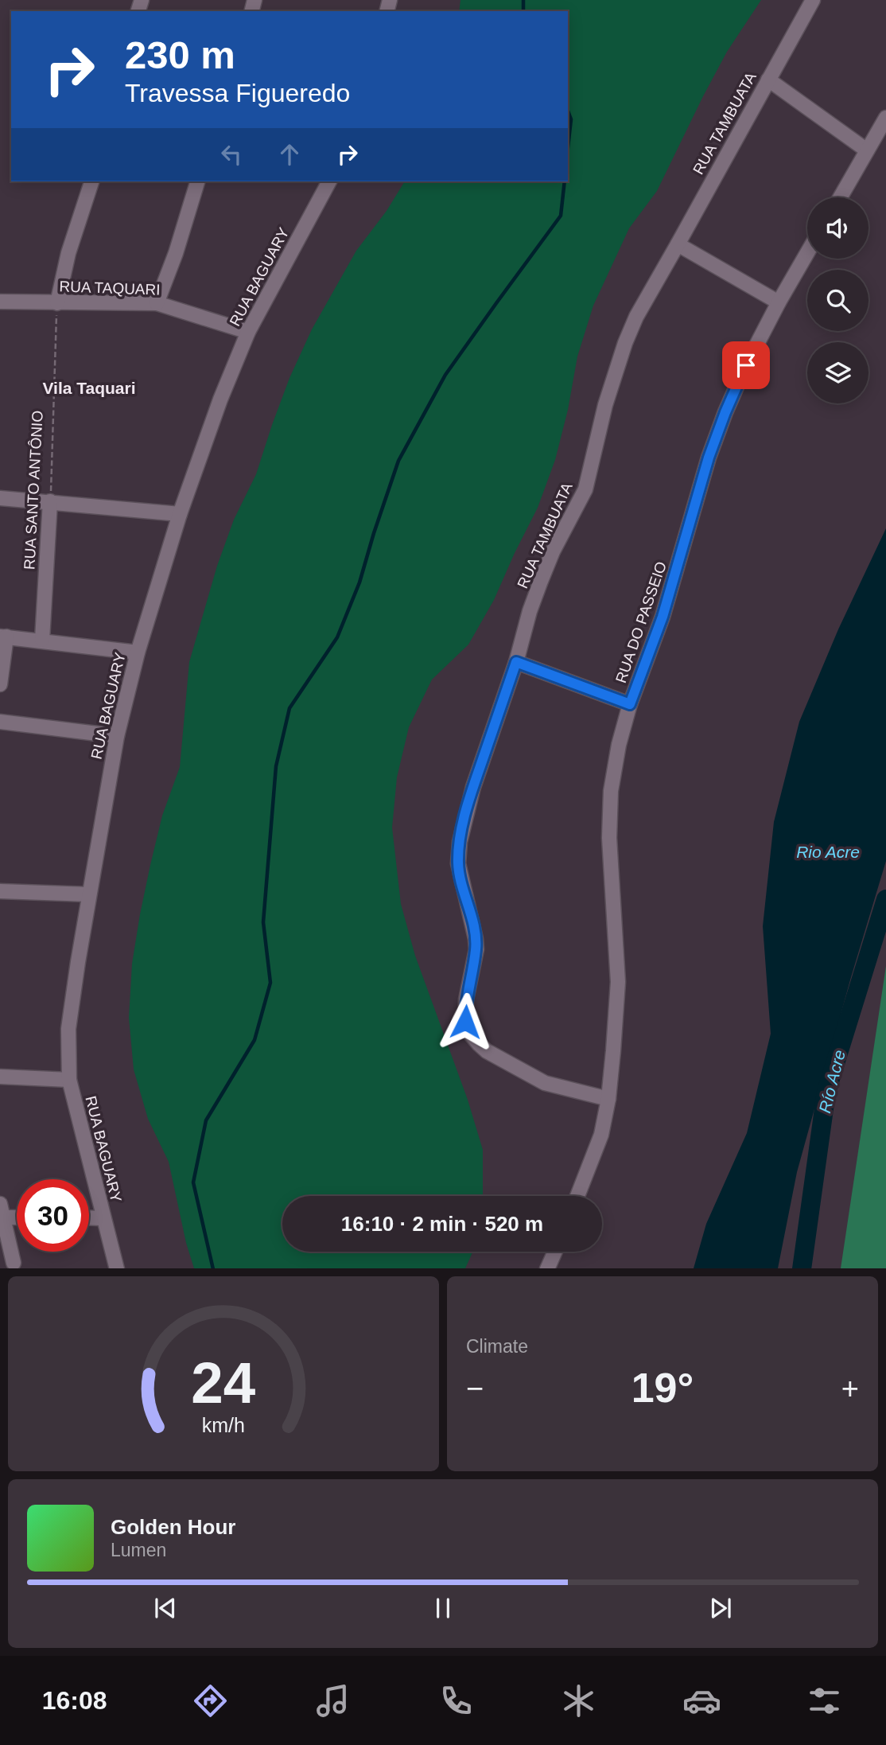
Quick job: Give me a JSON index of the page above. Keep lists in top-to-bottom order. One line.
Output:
{"streets":{"street":["RUA TAMBUATA","RUA BAGUARY","RUA TAQUARI","RUA SANTO ANTÔNIO","RUA DO PASSEIO"]},"crossings":[["RUA TAMBUATA","RUA DO PASSEIO"],["RUA BAGUARY","RUA TAQUARI"],["RUA TAQUARI","RUA SANTO ANTÔNIO"]],"districts":["Vila Taquari"],"water":["Rio Acre","Río Acre"],"page":{"turn":["230 m","Travessa Figueredo"],"limit":"30","trip":"16:10 · 2 min · 520 m","tile":"Climate","heat":["−","19°","+"],"song":["Golden Hour","Lumen"],"tabs":"16:08","gauge":["24","km/h"]}}
